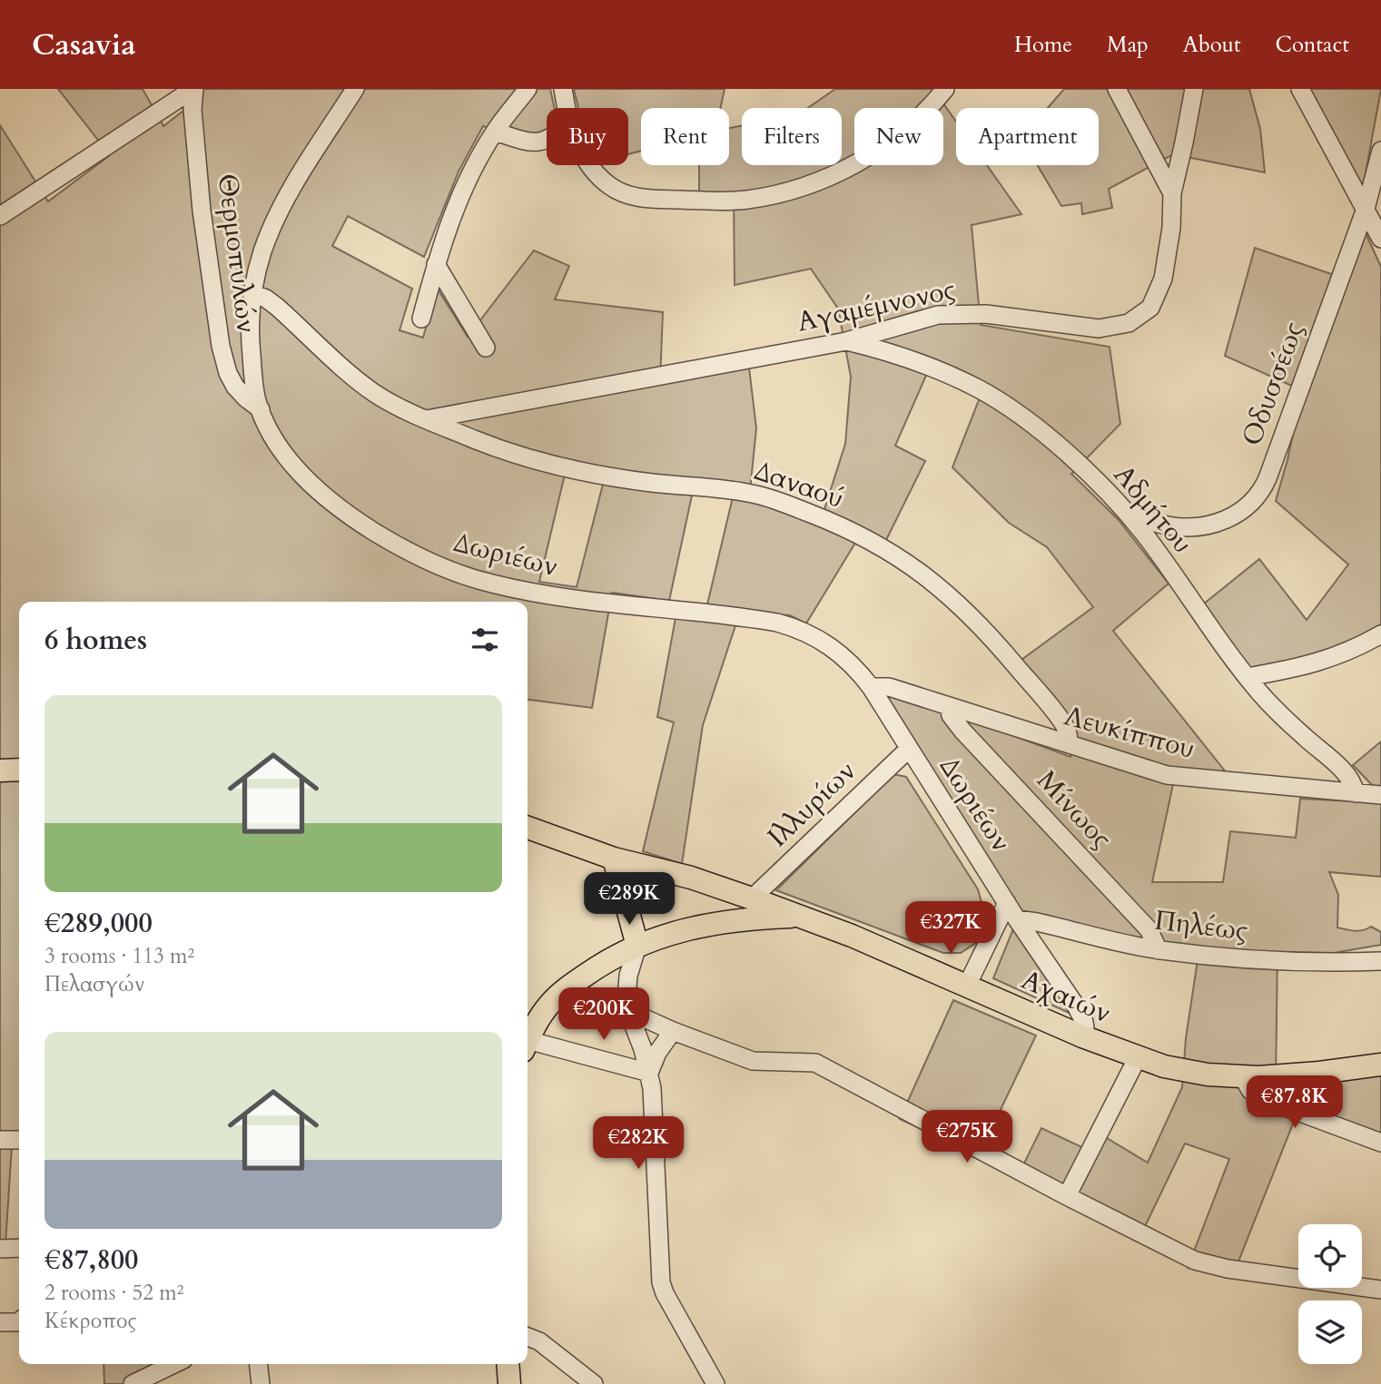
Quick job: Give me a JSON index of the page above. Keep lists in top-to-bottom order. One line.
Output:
{"streets":{"main road":["Αχαιών"],"street":["Θερμοπυλών","Αγαμέμνονος","Οδυσσέως","Δαναού","Αδμήτου","Δωριέων","Λευκίππου","Ιλλυρίων","Μίνωος","Πηλέως"]},"crossings":[["Θερμοπυλών","Δωριέων"],["Αγαμέμνονος","Δαναού"],["Αγαμέμνονος","Αδμήτου"],["Οδυσσέως","Αδμήτου"],["Δαναού","Δωριέων"],["Δαναού","Λευκίππου"],["Αδμήτου","Λευκίππου"],["Δωριέων","Λευκίππου"],["Δωριέων","Ιλλυρίων"],["Δωριέων","Πηλέως"],["Δωριέων","Αχαιών"],["Λευκίππου","Μίνωος"],["Μίνωος","Πηλέως"]],"page":{"header":"Casavia","nav":["Home","Map","About","Contact"],"chip":["Buy","Rent","Filters","New","Apartment"],"heading":"6 homes","list":[{"name":"€289,000","note":"3 rooms · 113 m² · Πελασγών"},{"name":"€87,800","note":"2 rooms · 52 m² · Κέκροπος"}],"price":["€289K","€327K","€200K","€87.8K","€275K","€282K"]}}
